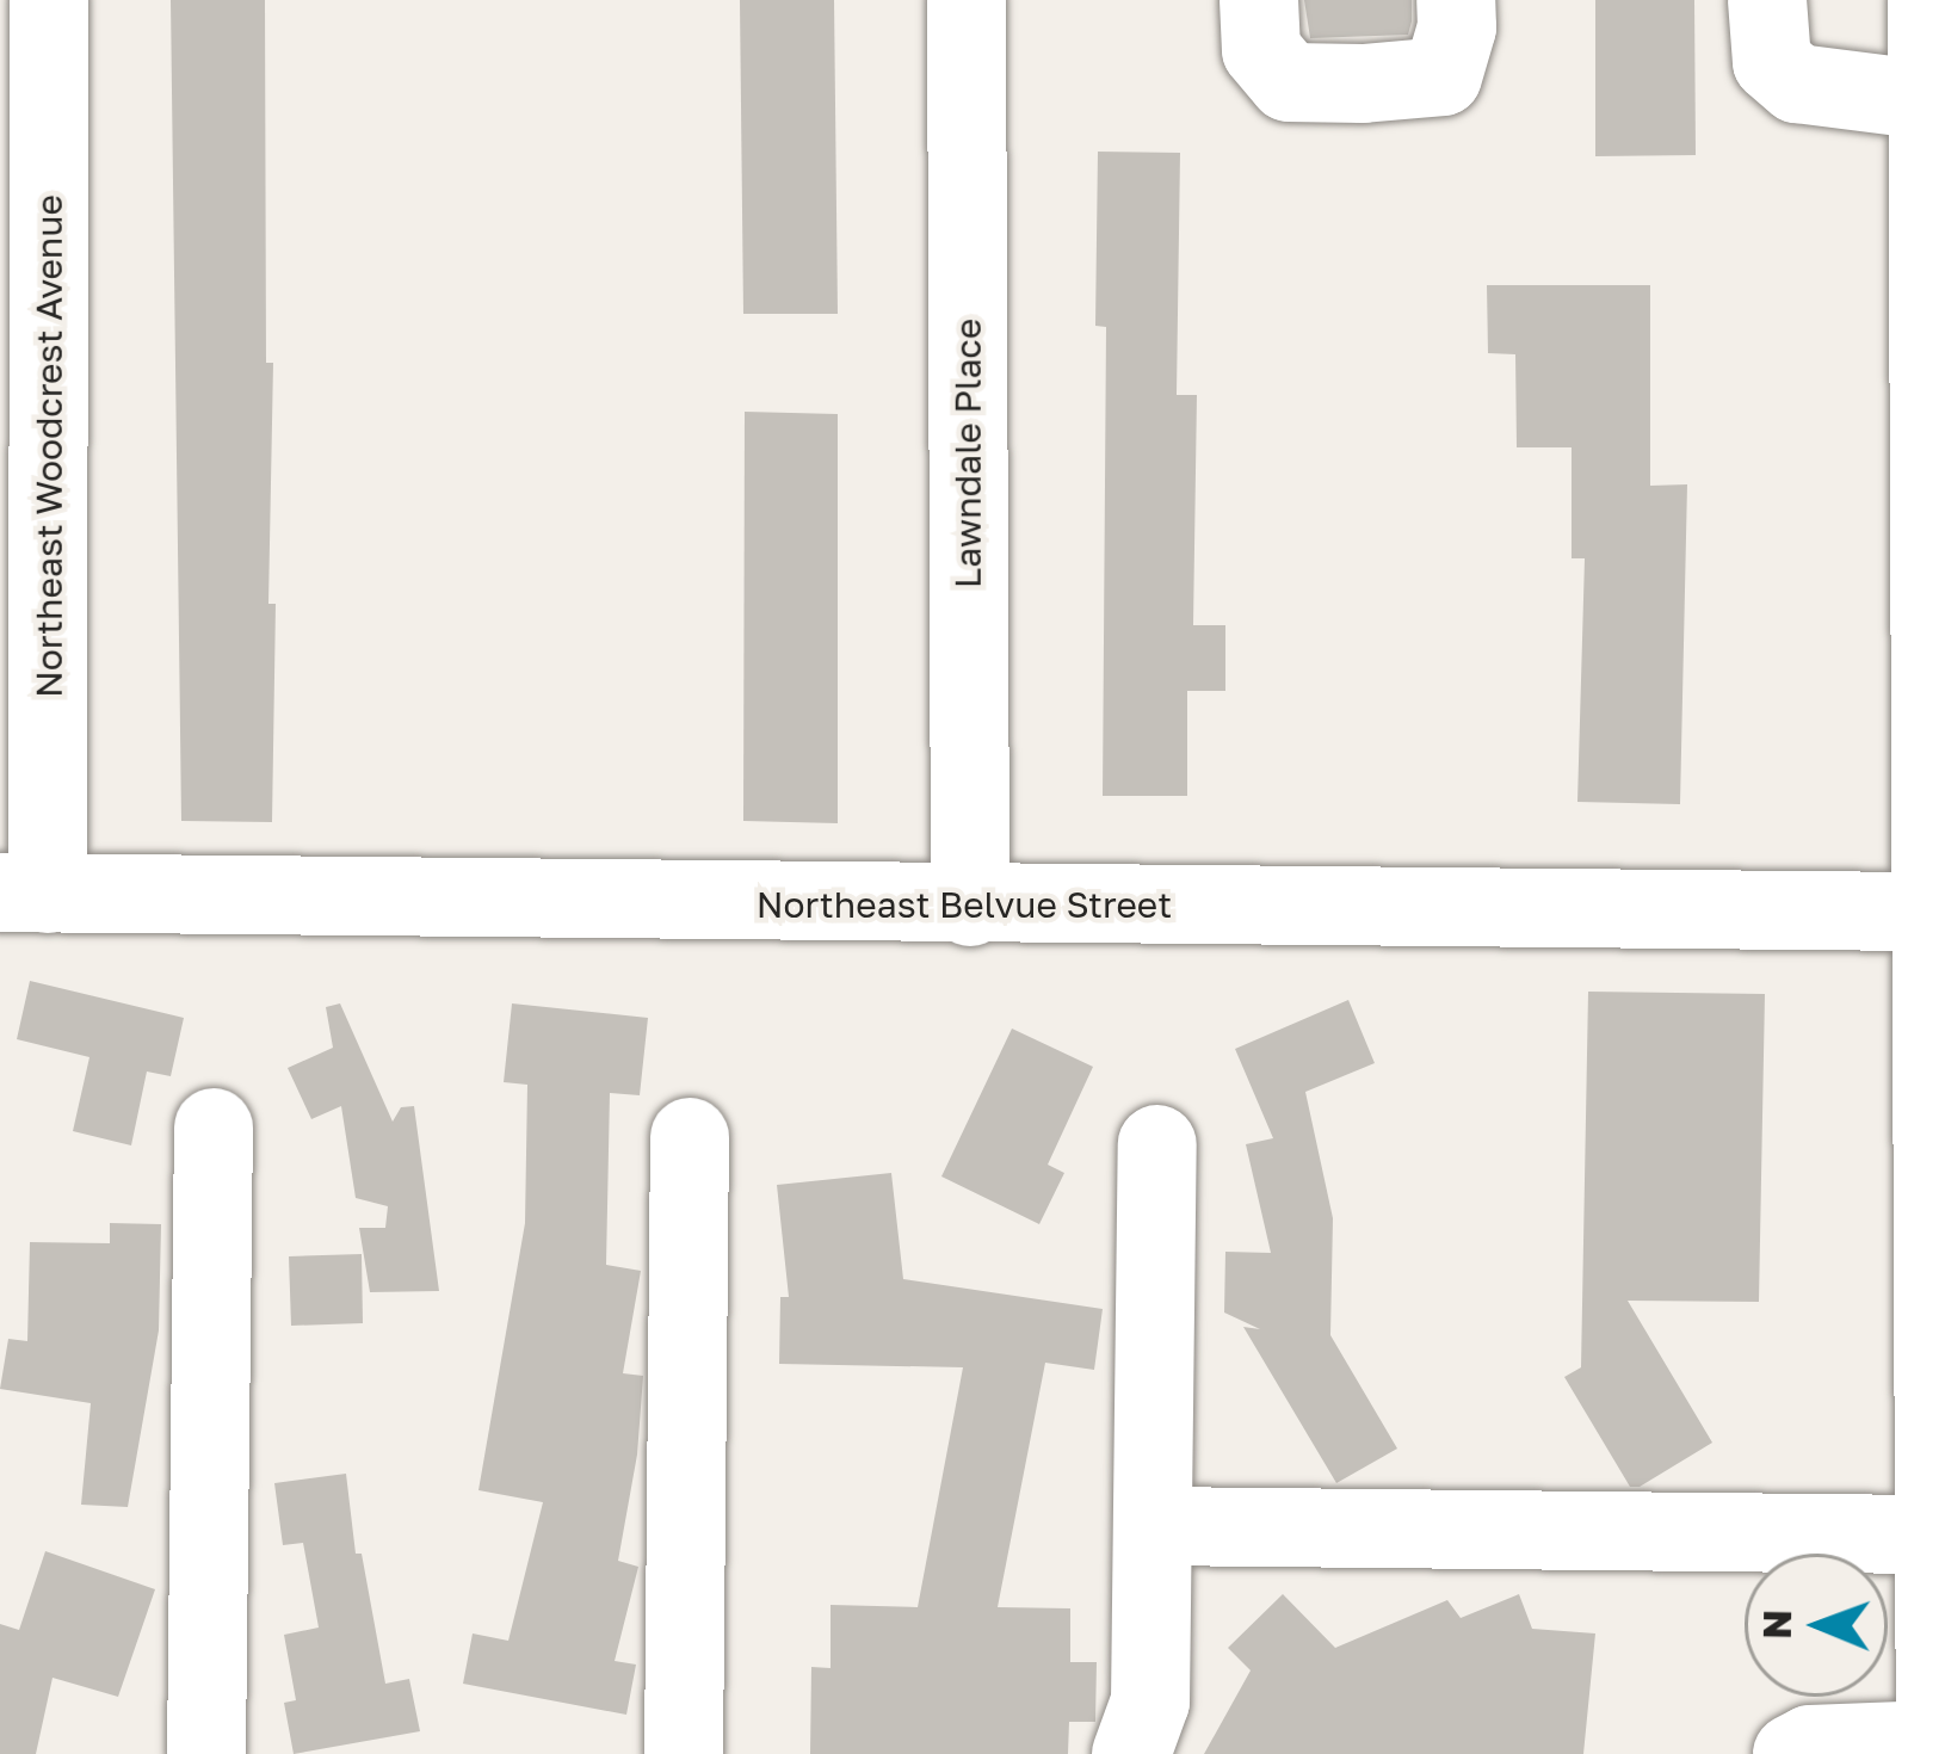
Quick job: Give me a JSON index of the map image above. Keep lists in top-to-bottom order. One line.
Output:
{"streets":{"street":["Northeast Woodcrest Avenue","Lawndale Place","Northeast Belvue Street"]},"crossings":[["Northeast Woodcrest Avenue","Northeast Belvue Street"],["Lawndale Place","Northeast Belvue Street"]],"north":"left"}
